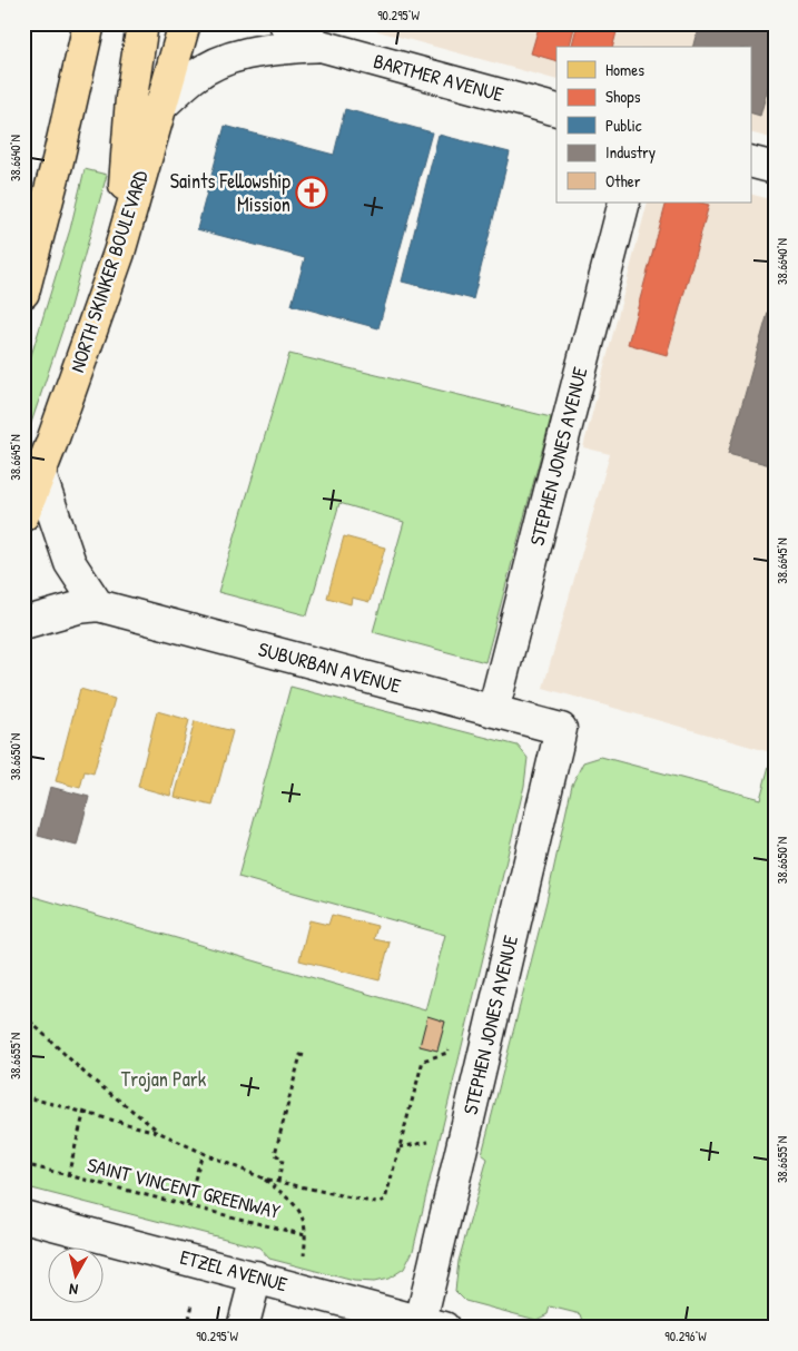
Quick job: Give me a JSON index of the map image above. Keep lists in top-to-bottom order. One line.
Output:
{"streets":{"main road":["NORTH SKINKER BOULEVARD"],"street":["BARTMER AVENUE","STEPHEN JONES AVENUE","SUBURBAN AVENUE","ETZEL AVENUE"],"path":["SAINT VINCENT GREENWAY"]},"crossings":[["BARTMER AVENUE","NORTH SKINKER BOULEVARD"],["STEPHEN JONES AVENUE","SUBURBAN AVENUE"],["STEPHEN JONES AVENUE","ETZEL AVENUE"]],"parks":["Trojan Park"],"places":{"church":["Saints Fellowship Mission"]},"legend":["Homes","Shops","Public","Industry","Other"],"north":"bottom","coordinates":["90.295°W","38.6640°N","38.6645°N","38.6650°N","38.6655°N","90.296°W"]}
